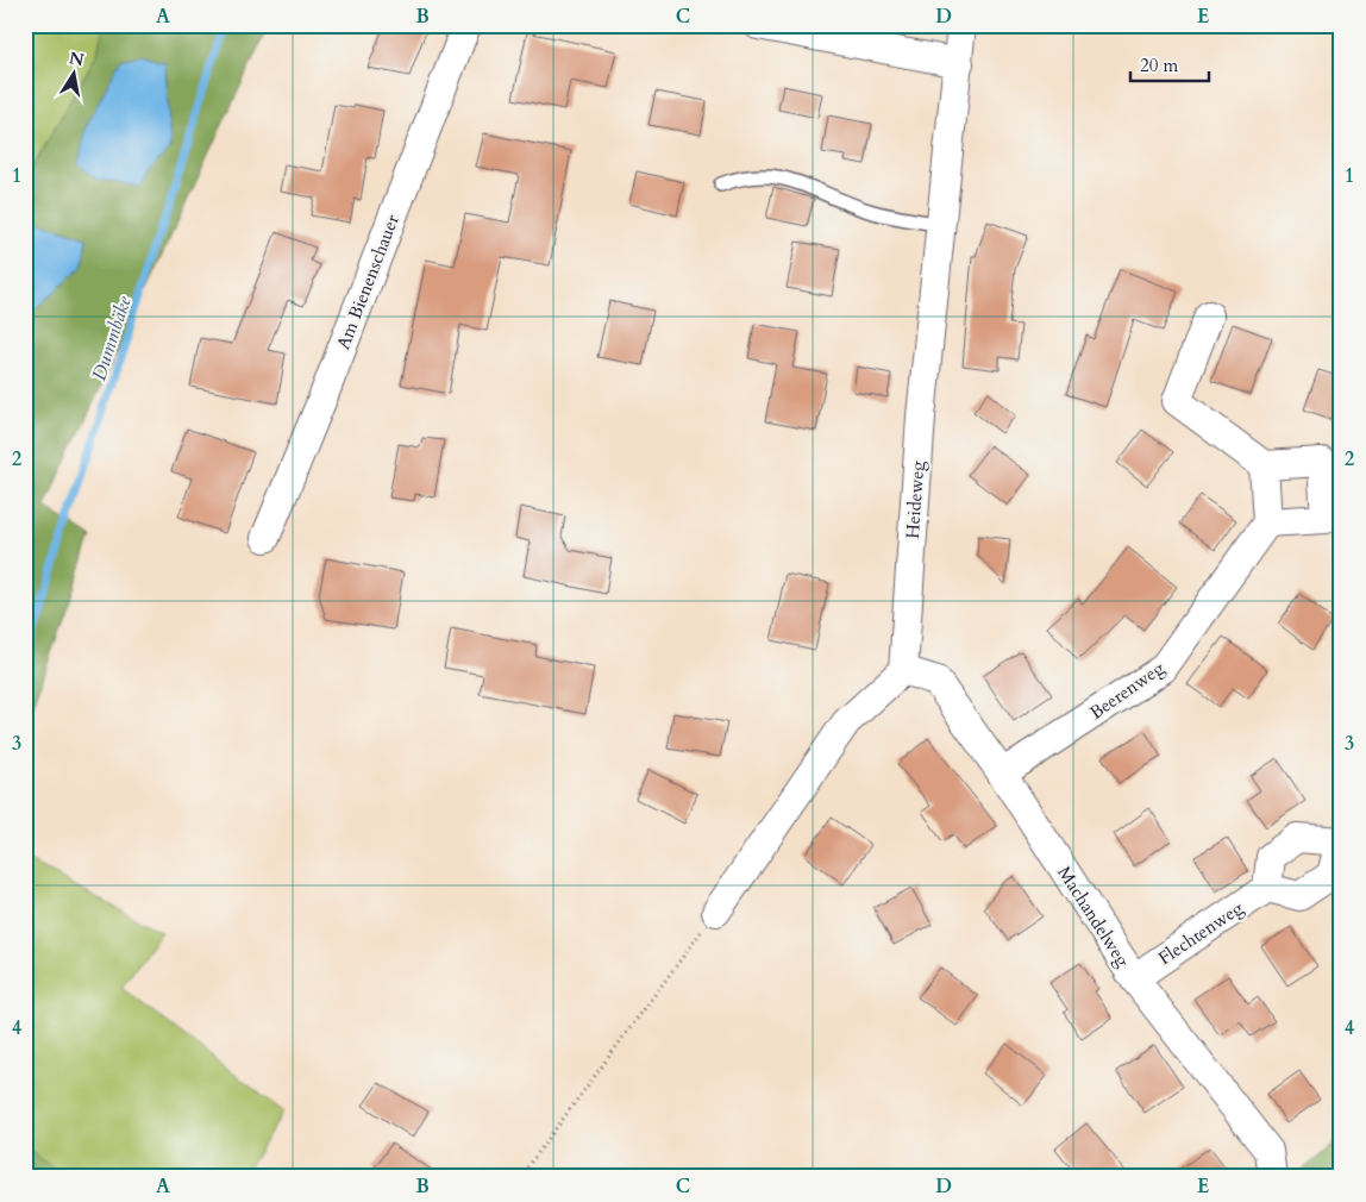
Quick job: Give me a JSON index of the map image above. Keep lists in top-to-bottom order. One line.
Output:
{"streets":{"street":["Am Bienenschauer","Heideweg","Beerenweg","Machandelweg","Flechtenweg"]},"crossings":[["Heideweg","Machandelweg"],["Beerenweg","Machandelweg"],["Machandelweg","Flechtenweg"]],"water":["Dummbäke"],"scale_bar":"20 m","north":"top","grid":{"columns":["A","B","C","D","E"],"rows":["1","2","3","4"]}}
